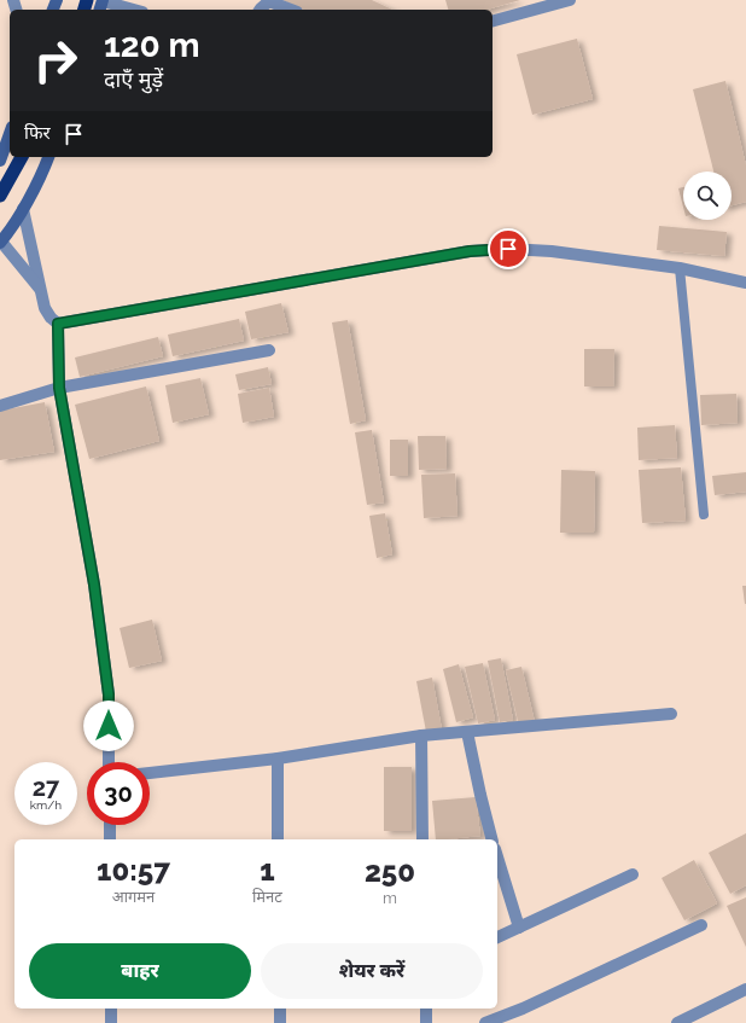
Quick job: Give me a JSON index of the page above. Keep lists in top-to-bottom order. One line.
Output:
{"page":{"turn":["120 m","दाएँ मुड़ें"],"then":"फिर","speed":"27 km/h","limit":"30","eta":["10:57","आगमन","1","मिनट","250","m"],"buttons":["बाहर","शेयर करें"]}}
